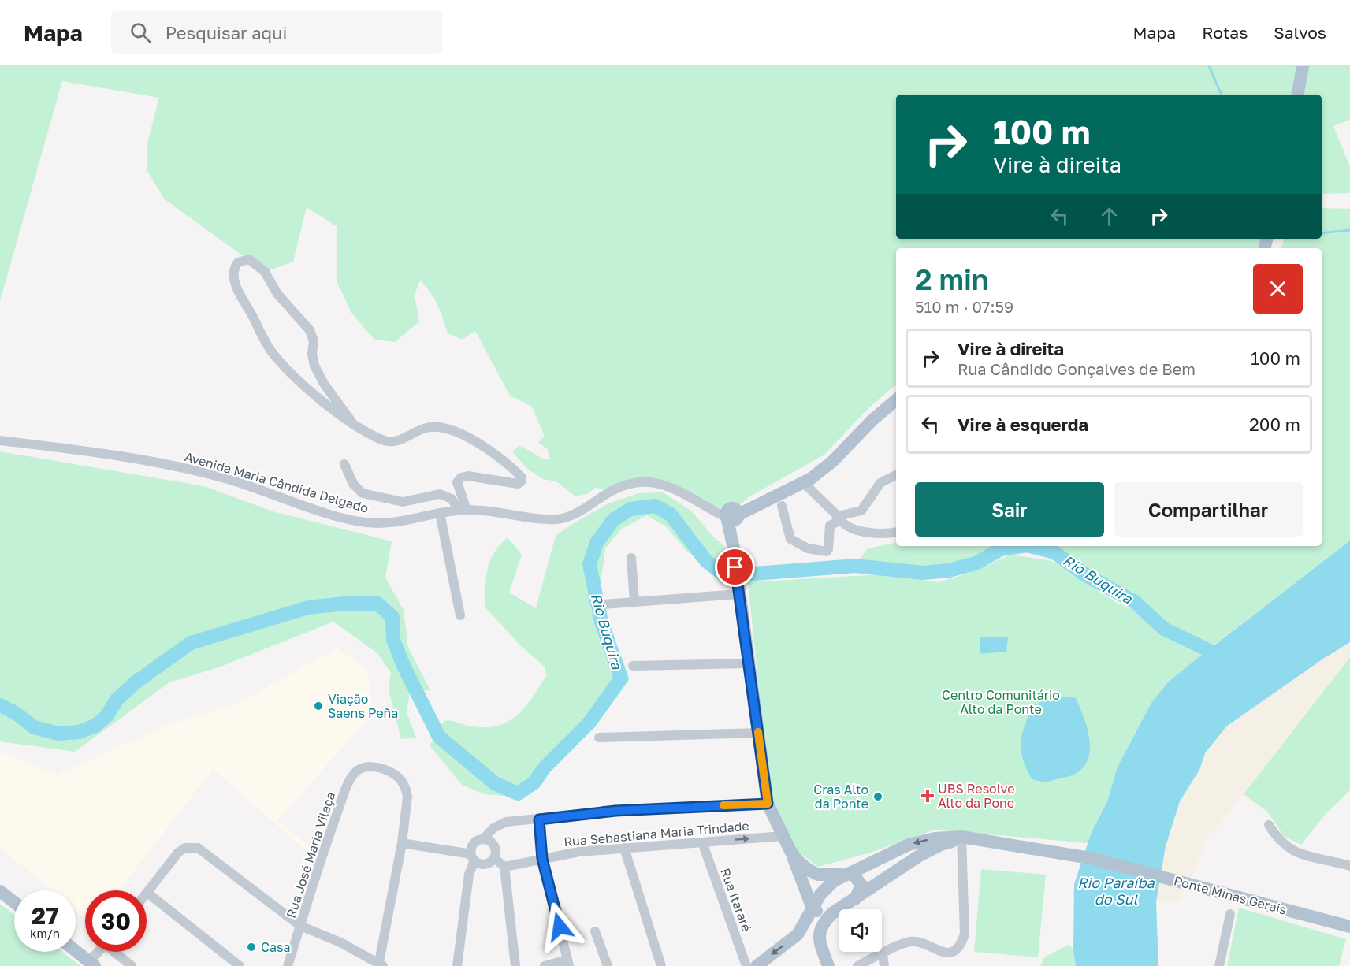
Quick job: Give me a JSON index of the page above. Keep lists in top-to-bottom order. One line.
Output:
{"streets":{"main road":["Ponte Minas Gerais"],"street":["Avenida Maria Cândida Delgado","Rua Sebastiana Maria Trindade","Rua José Maria Vilaça","Rua Itararé"]},"crossings":[["Rua Sebastiana Maria Trindade","Rua Itararé"]],"water":["Rio Buquira","Rio Paraíba do Sul"],"parks":["Centro Comunitário Alto da Ponte"],"places":{"other":["Viação Saens Peña","Cras Alto da Ponte","Casa"],"health":["UBS Resolve Alto da Pone"]},"page":{"header":"Mapa","search":"Pesquisar aqui","nav":["Mapa","Rotas","Salvos"],"turn":["100 m","Vire à direita"],"heading":["2 min","510 m · 07:59"],"list":[{"name":"Vire à direita","note":"Rua Cândido Gonçalves de Bem","value":"100 m"},{"name":"Vire à esquerda","value":"200 m"}],"buttons":["Sair","Compartilhar"],"speed":"27 km/h","limit":"30"}}
